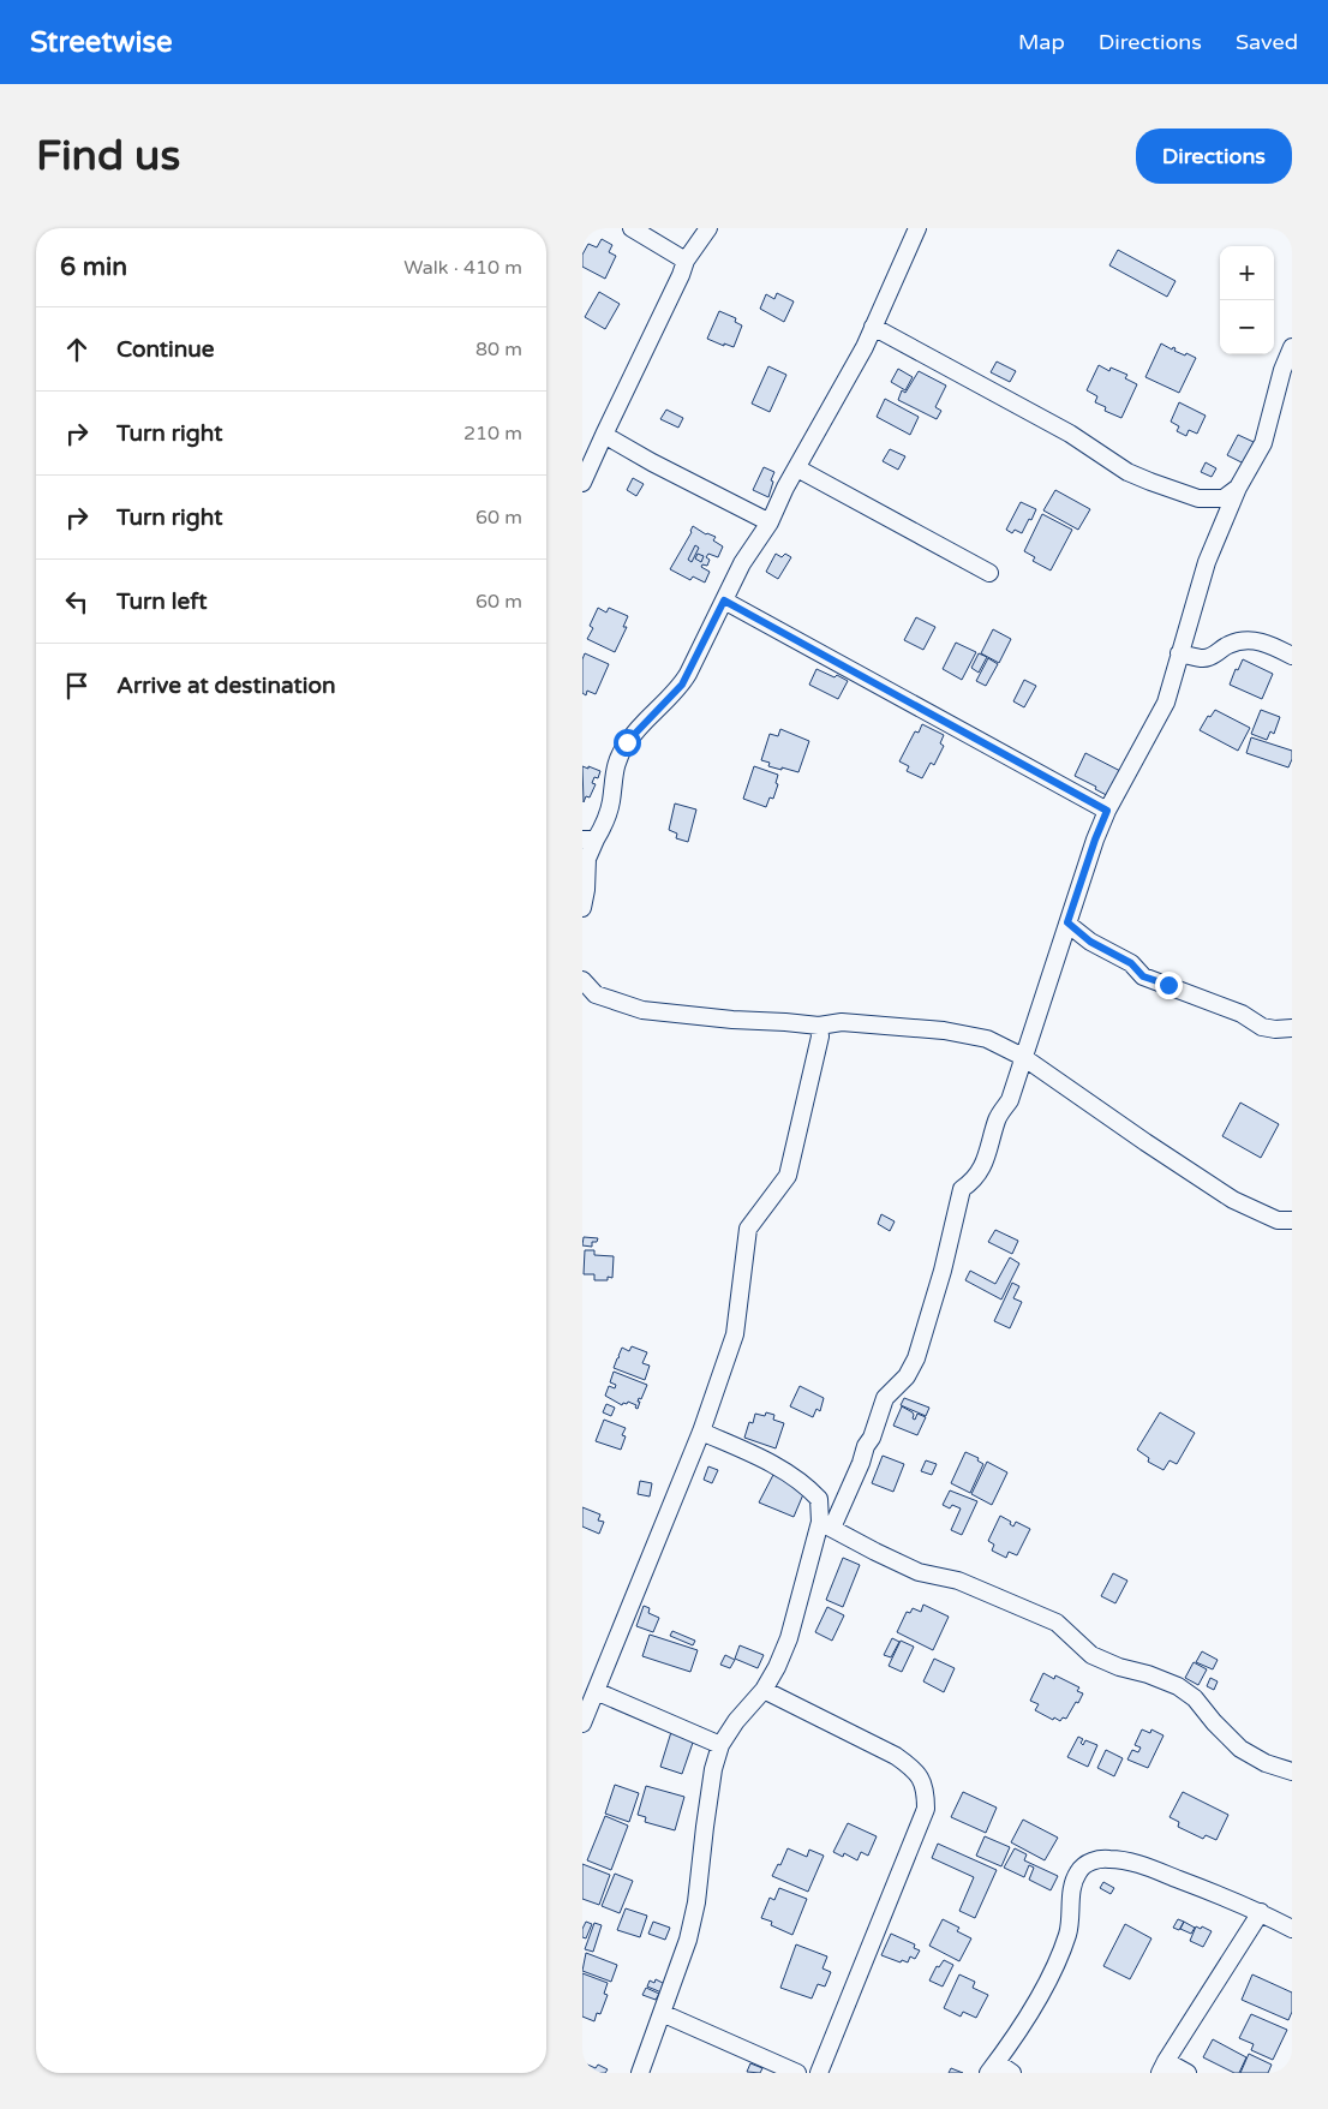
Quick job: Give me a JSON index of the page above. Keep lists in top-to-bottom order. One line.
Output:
{"page":{"header":"Streetwise","nav":["Map","Directions","Saved"],"buttons":"Directions","title":"Find us","heading":["6 min","Walk · 410 m"],"map_buttons":["+","−"],"list":[["Continue","80 m"],["Turn right","210 m"],["Turn right","60 m"],["Turn left","60 m"],"Arrive at destination"]}}
